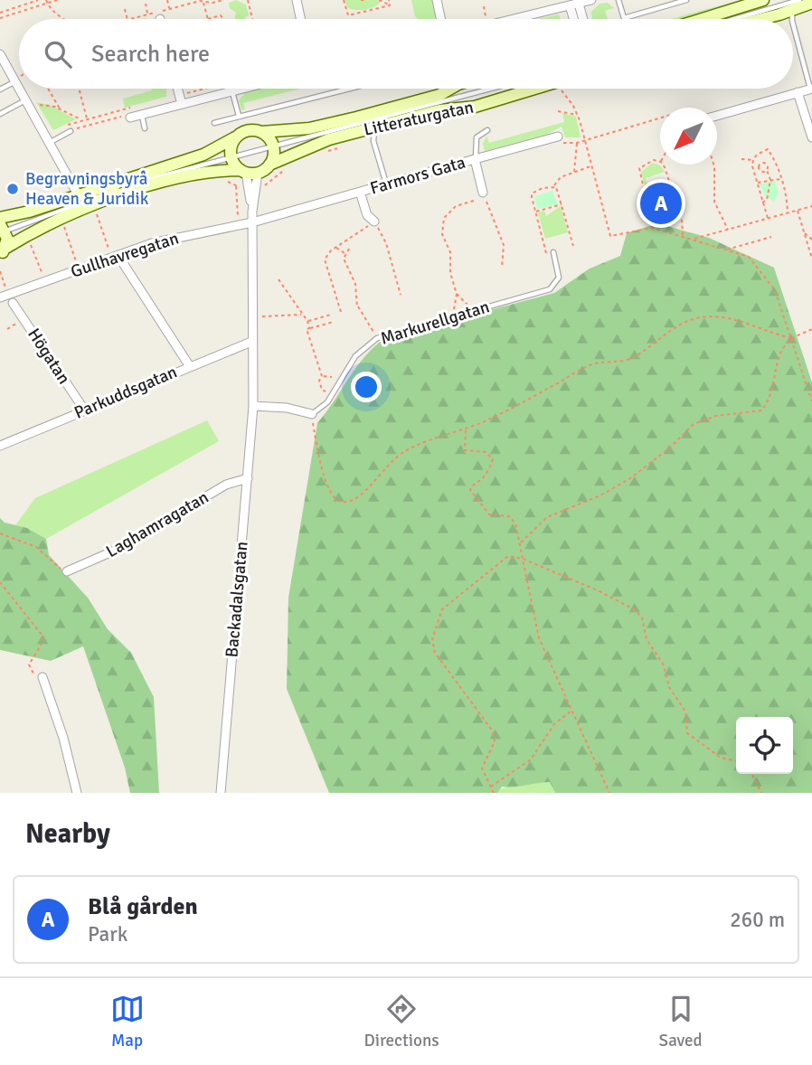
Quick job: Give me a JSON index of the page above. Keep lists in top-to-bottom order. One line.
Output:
{"streets":{"street":["Litteraturgatan","Farmors Gata","Gullhavregatan","Högatan","Parkuddsgatan","Laghamragatan","Backadalsgatan"],"lane":["Markurellgatan"]},"crossings":[["Litteraturgatan","Backadalsgatan"],["Farmors Gata","Gullhavregatan"],["Farmors Gata","Backadalsgatan"],["Gullhavregatan","Högatan"],["Gullhavregatan","Backadalsgatan"],["Högatan","Parkuddsgatan"],["Parkuddsgatan","Backadalsgatan"],["Laghamragatan","Backadalsgatan"]],"places":["Begravningsbyrå Heaven & Juridik"],"north":"bottom left","page":{"search":"Search here","pins":"A","heading":"Nearby","list":[{"mark":"A","name":"Blå gården","note":"Park","value":"260 m"}],"nav":["Map","Directions","Saved"]}}
